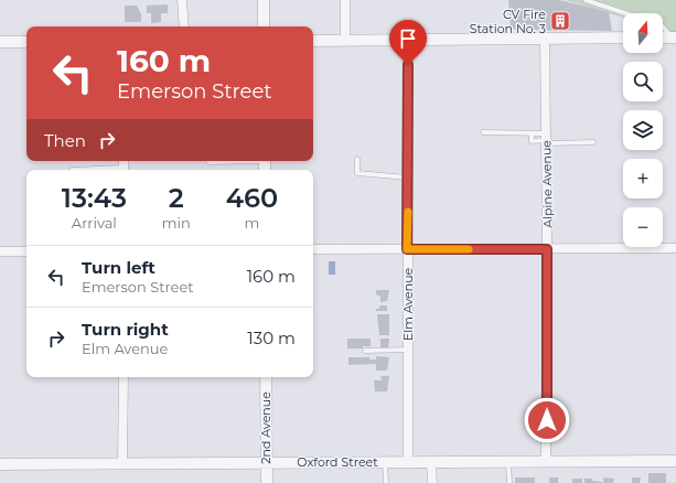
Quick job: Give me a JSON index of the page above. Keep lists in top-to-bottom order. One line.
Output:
{"streets":{"street":["Alpine Avenue","Elm Avenue","2nd Avenue","Oxford Street"]},"crossings":[["Alpine Avenue","Oxford Street"],["Elm Avenue","Oxford Street"],["2nd Avenue","Oxford Street"]],"places":{"building":["CV Fire Station No. 3"]},"north":"top","page":{"map_buttons":["+","−"],"turn":["160 m","Emerson Street"],"then":"Then","eta":["13:43","Arrival","2","min","460","m"],"list":[{"name":"Turn left","note":"Emerson Street","value":"160 m"},{"name":"Turn right","note":"Elm Avenue","value":"130 m"}]}}
